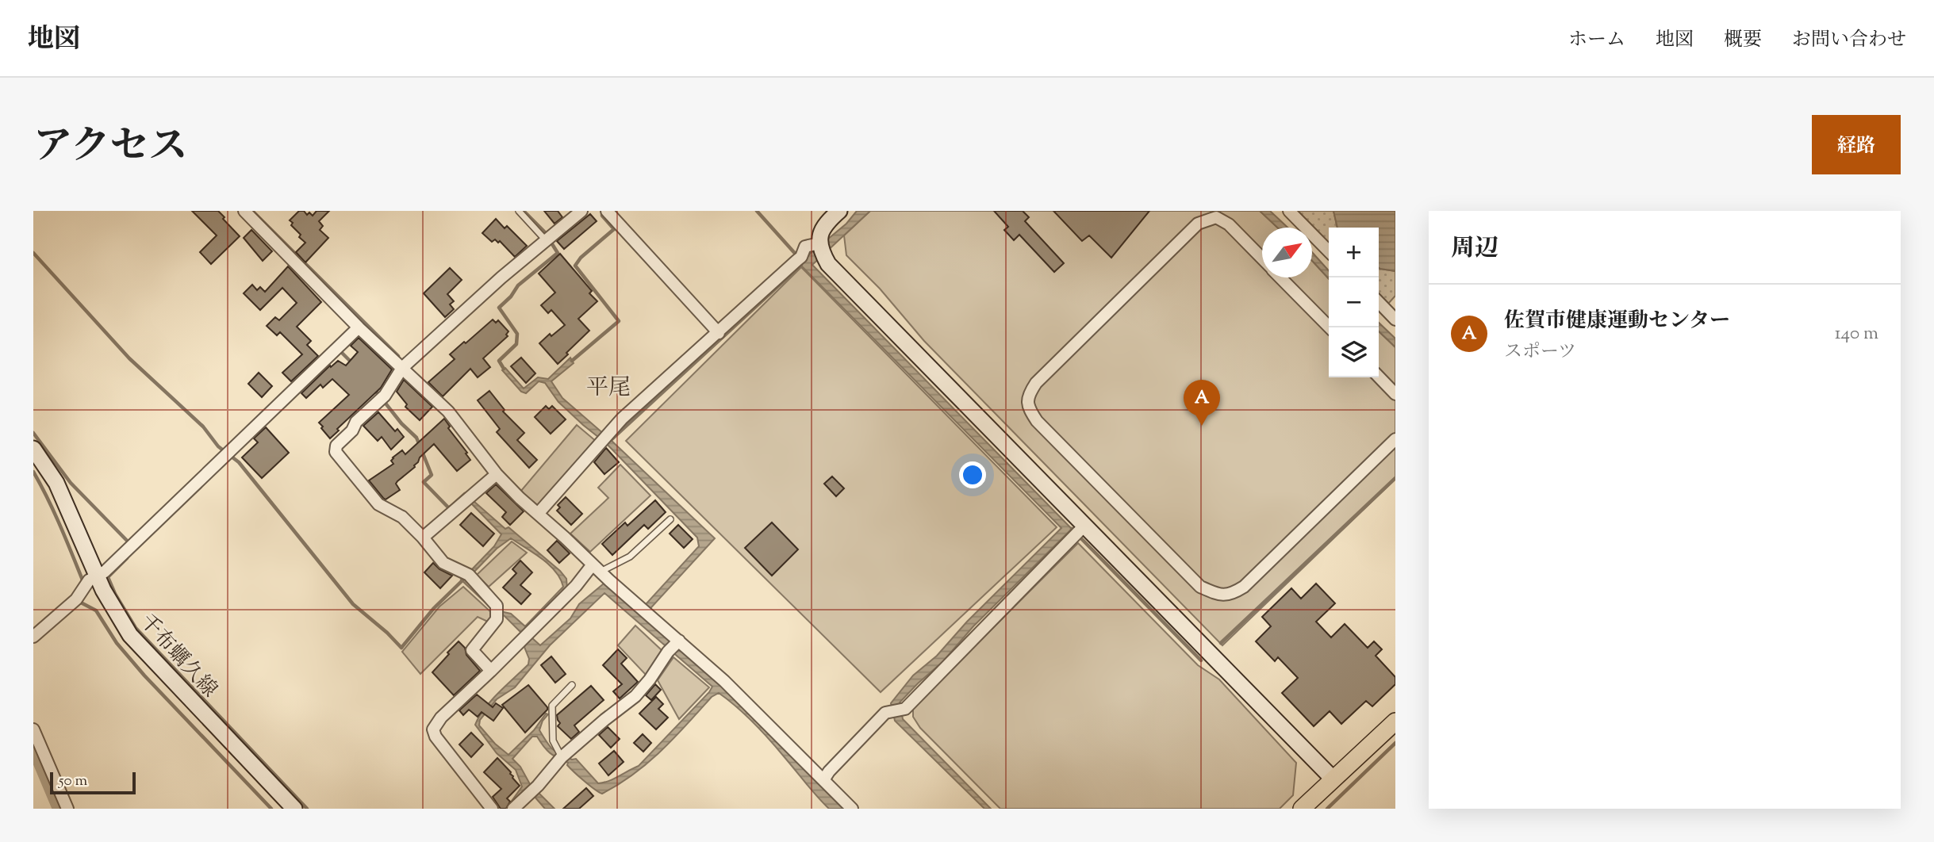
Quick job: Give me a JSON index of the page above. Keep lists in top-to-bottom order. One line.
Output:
{"streets":{"street":["千布蠣久線"]},"districts":["平尾"],"scale_bar":"50 m","north":"top right","page":{"header":"地図","nav":["ホーム","地図","概要","お問い合わせ"],"title":"アクセス","buttons":"経路","heading":"周辺","map_buttons":["+","−"],"list":[{"mark":"A","name":"佐賀市健康運動センター","note":"スポーツ","value":"140 m"}],"pins":"A","scale":"50 m"}}
